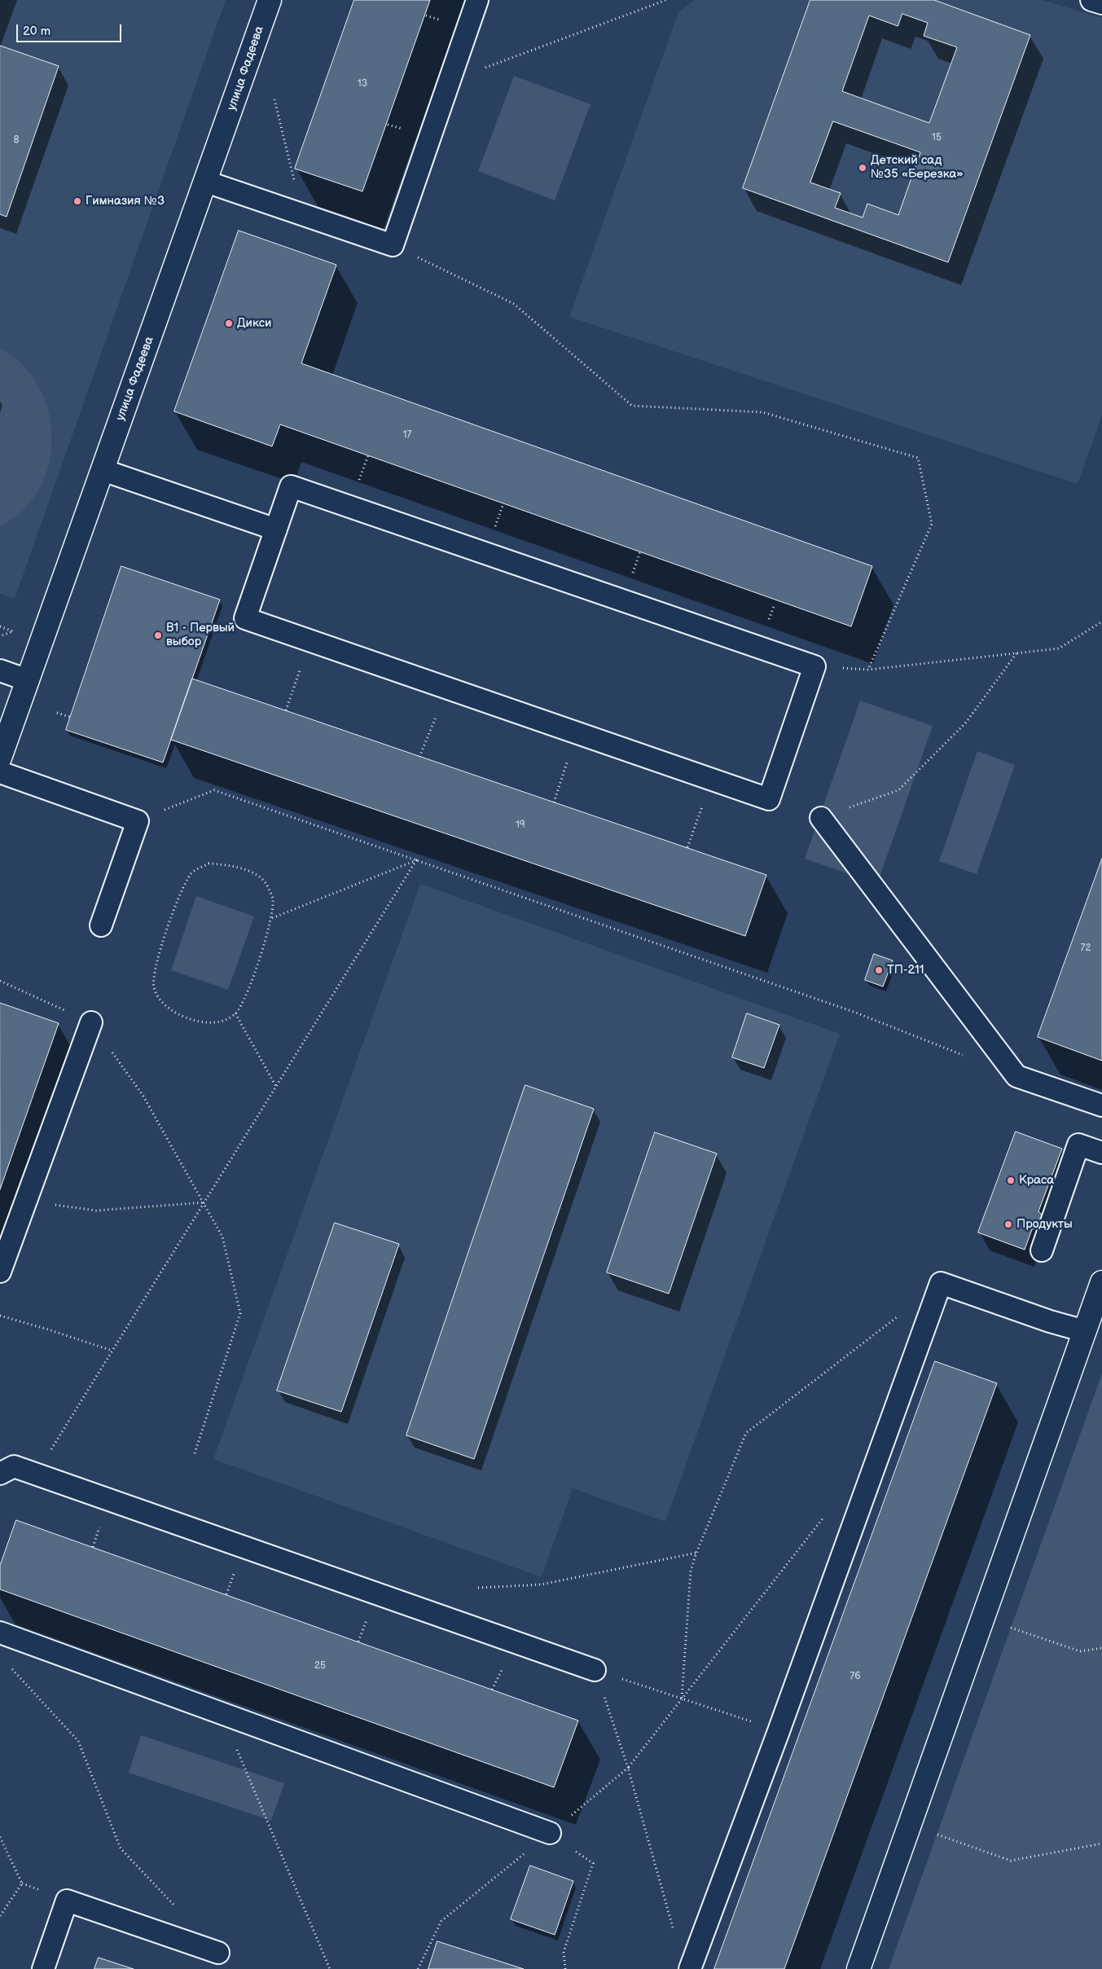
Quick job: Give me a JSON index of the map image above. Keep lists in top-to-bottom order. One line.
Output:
{"streets":{"street":["улица Фадеева"]},"places":["Детский сад №35 «Березка»","Гимназия №3","Дикси","В1 - Первый выбор","ТП-211","Краса","Продукты"],"house_numbers":["13","15","8","17","19","72","25","76"],"scale_bar":"20 m"}
